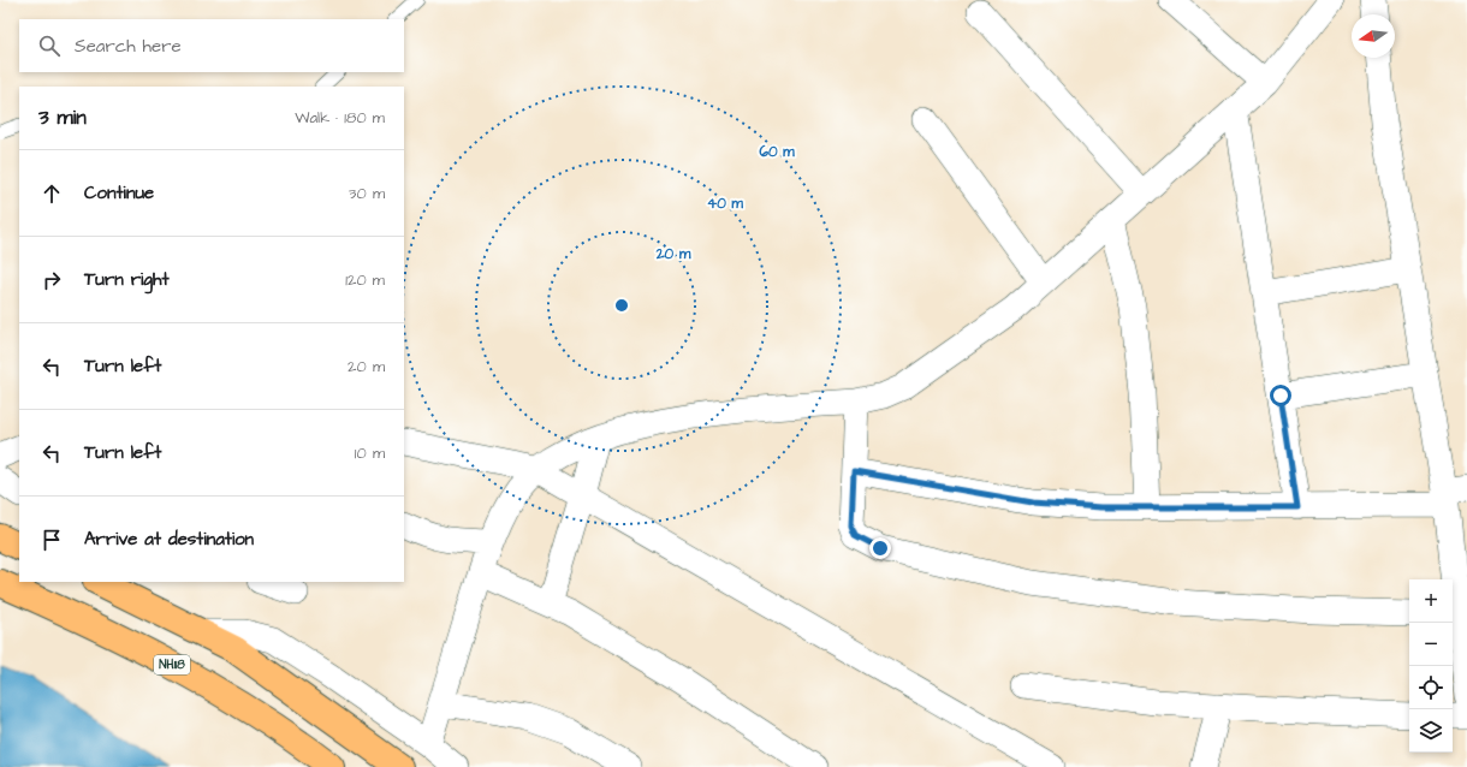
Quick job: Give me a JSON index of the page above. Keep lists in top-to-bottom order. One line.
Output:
{"streets":{"highway":["NH118"]},"north":"left","page":{"search":"Search here","heading":["3 min","Walk · 180 m"],"list":[["Continue","30 m"],["Turn right","120 m"],["Turn left","20 m"],["Turn left","10 m"],"Arrive at destination"],"map_buttons":["+","−"]},"rings":["60 m","40 m","20 m"]}
